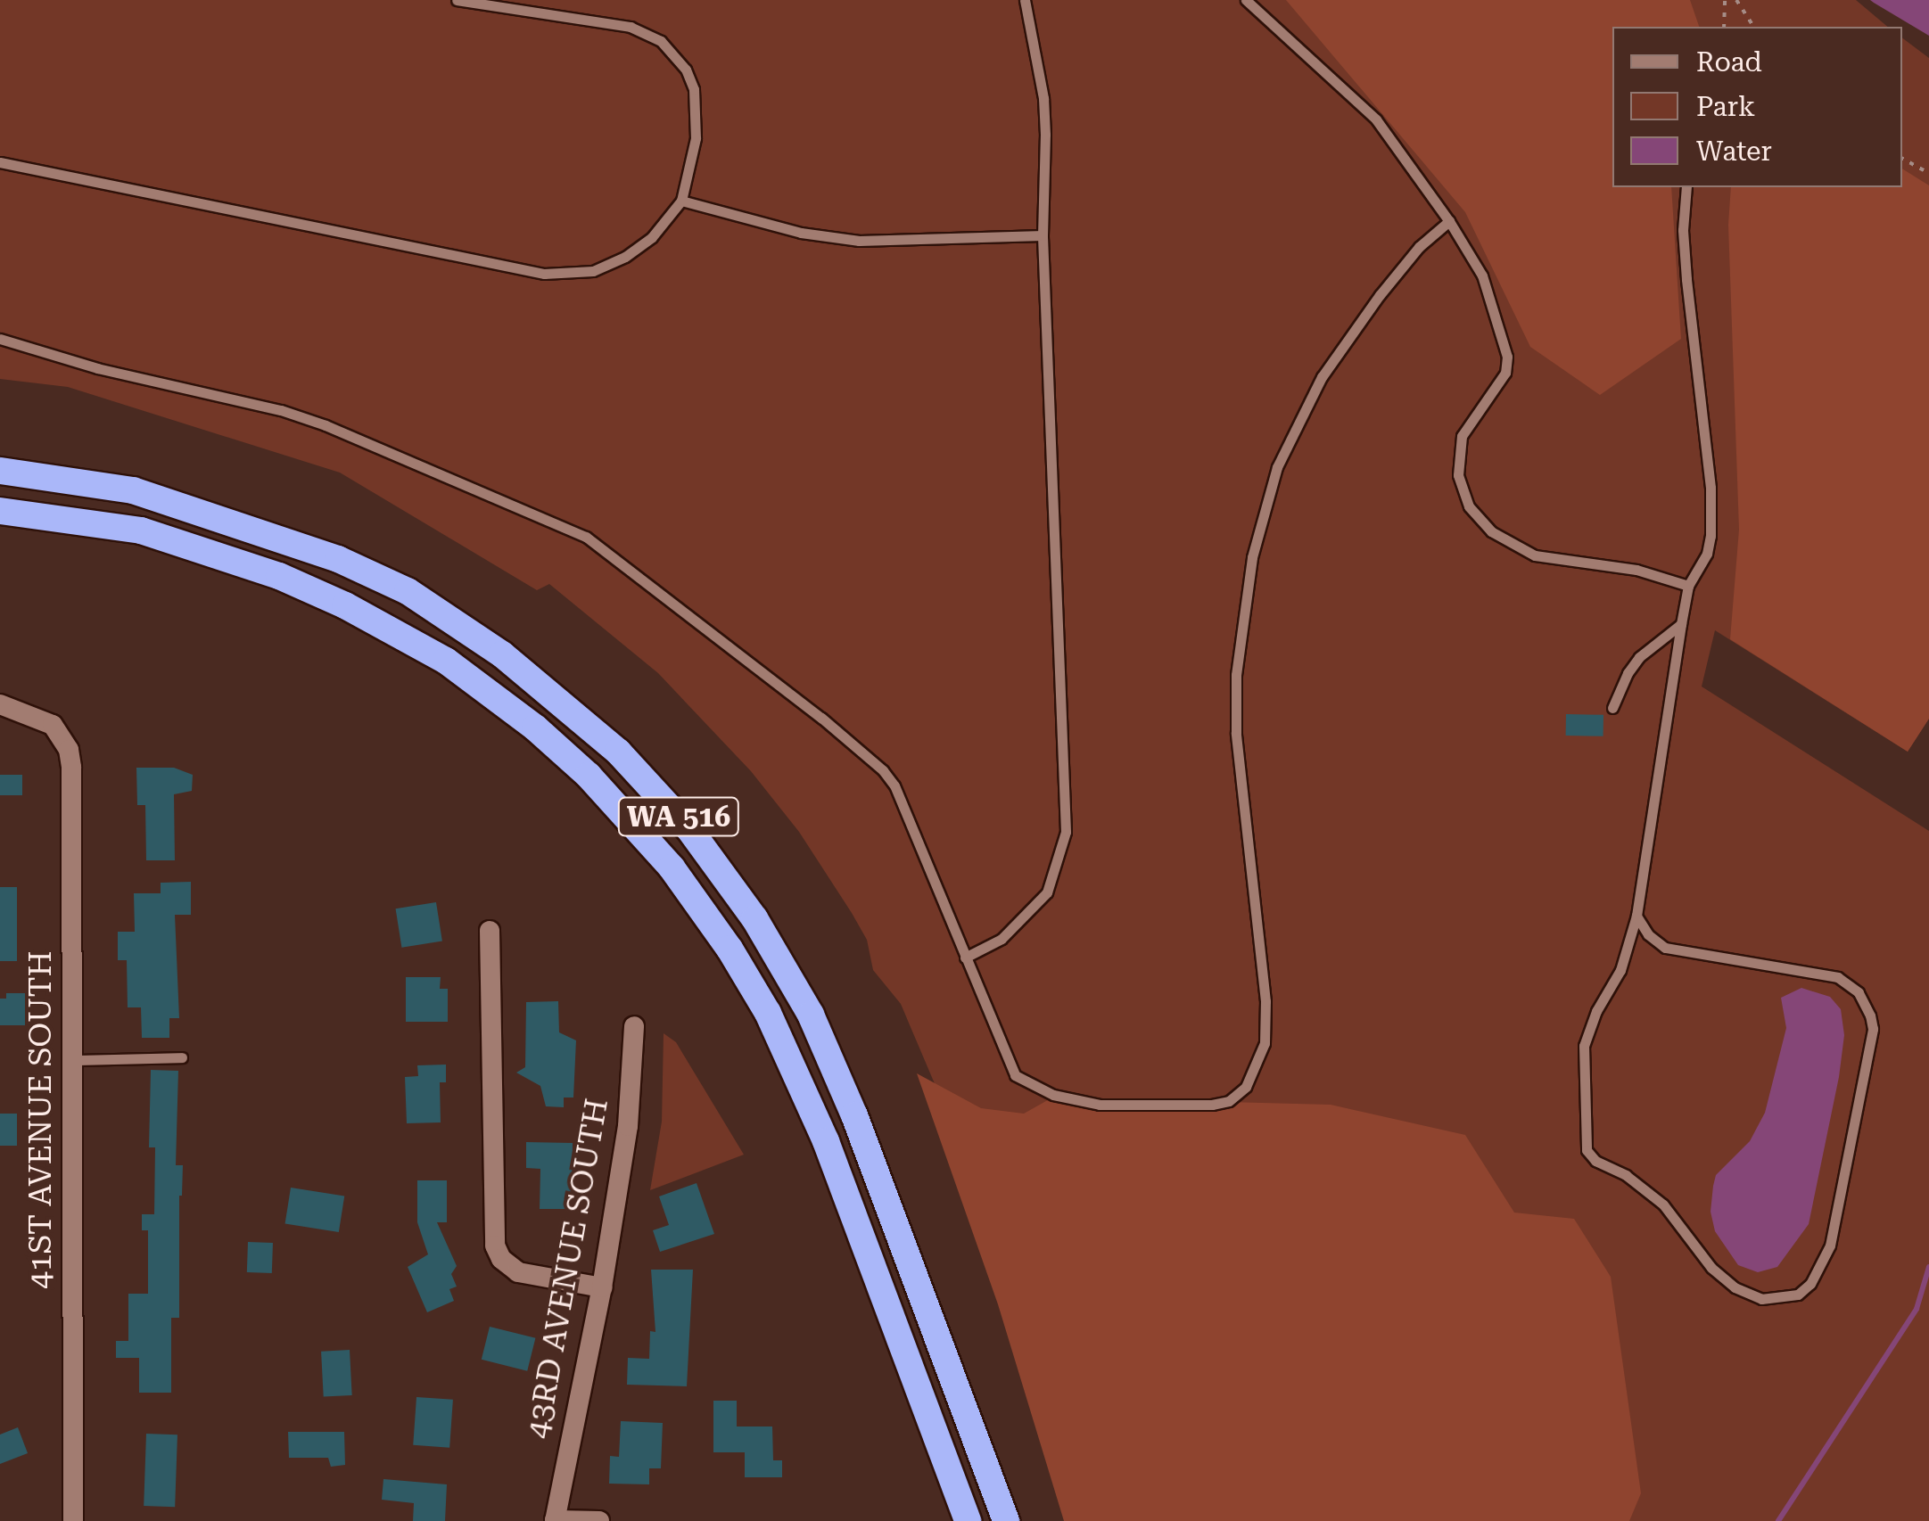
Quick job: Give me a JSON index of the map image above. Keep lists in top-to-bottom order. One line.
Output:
{"streets":{"highway":["WA 516"],"street":["41ST AVENUE SOUTH","43RD AVENUE SOUTH"]},"legend":["Road","Park","Water"]}
